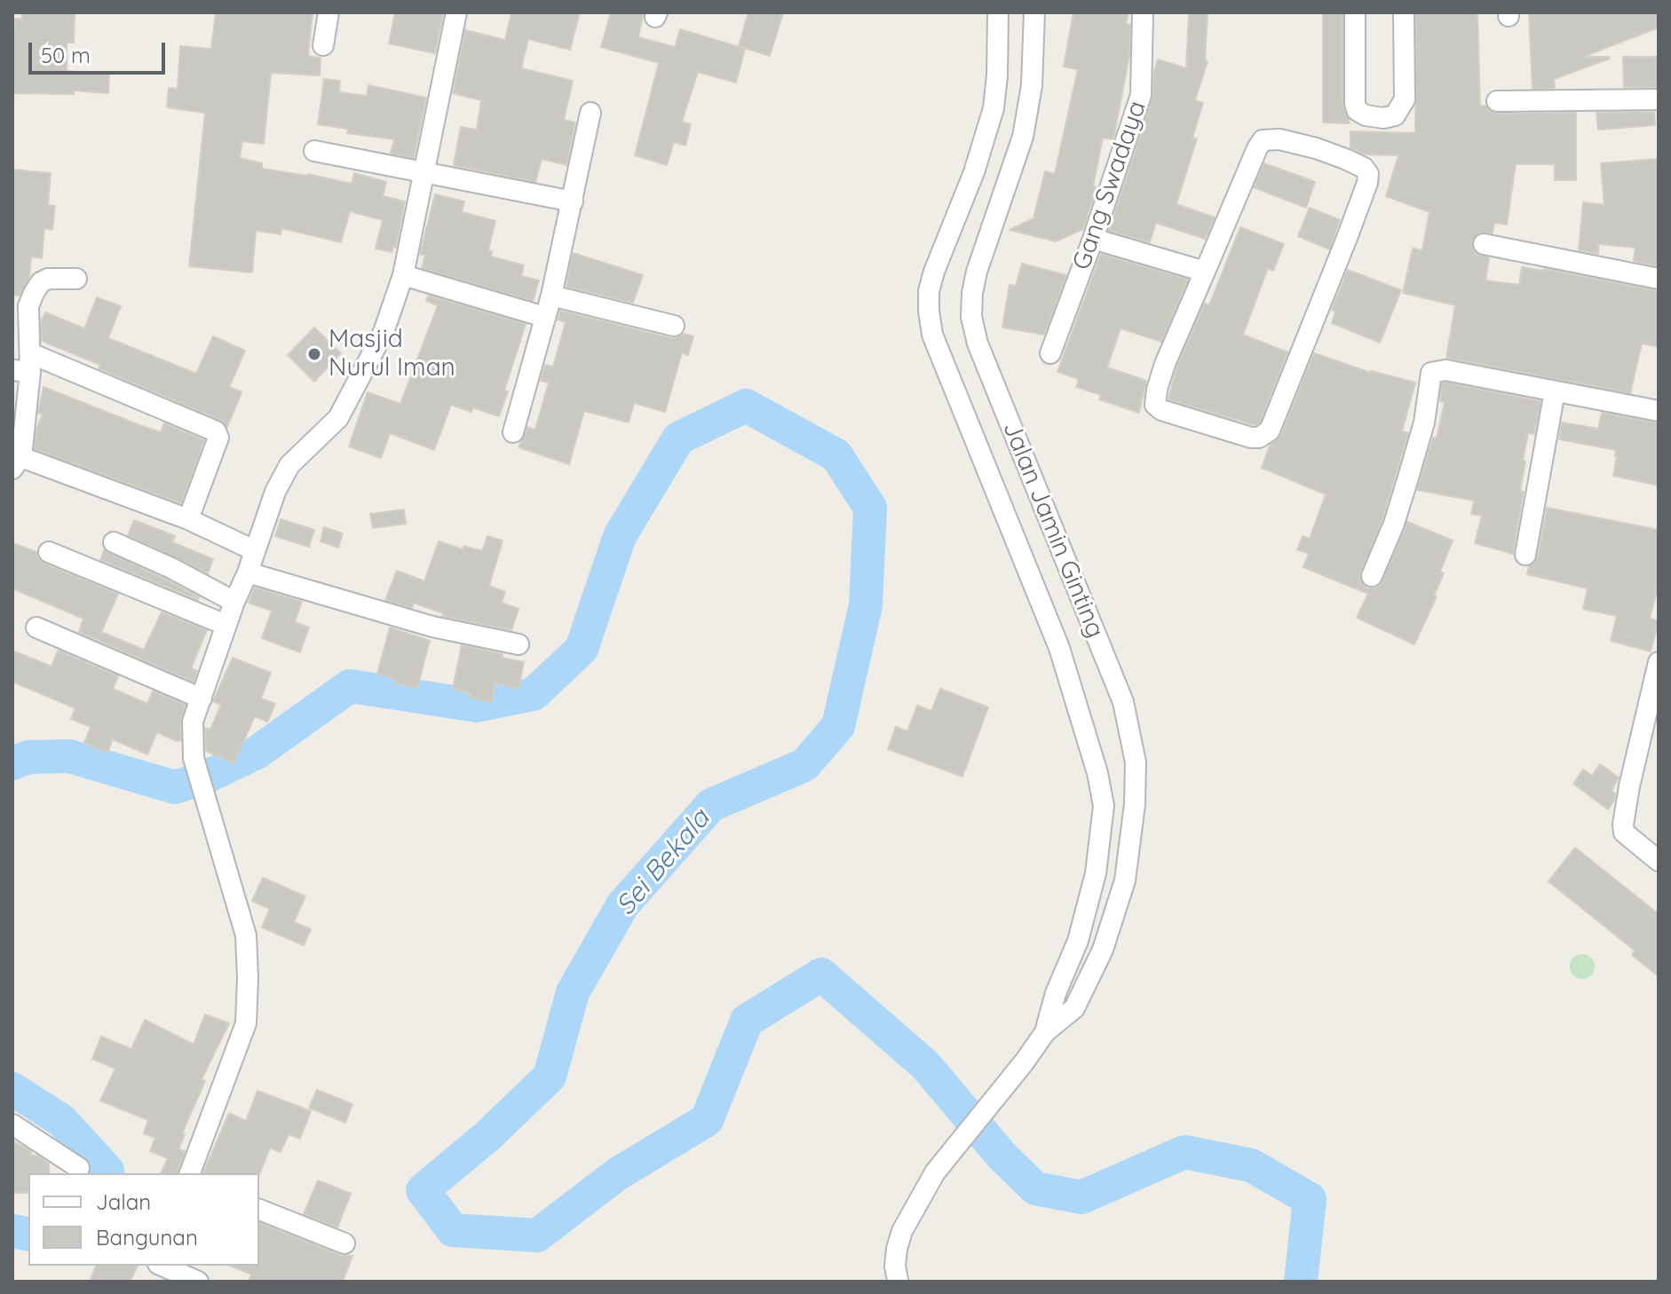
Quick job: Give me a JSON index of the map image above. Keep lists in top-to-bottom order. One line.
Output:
{"streets":{"street":["Gang Swadaya","Jalan Jamin Ginting"]},"water":["Sei Bekala"],"places":["Masjid Nurul Iman"],"legend":["Jalan","Bangunan"],"scale_bar":"50 m"}
